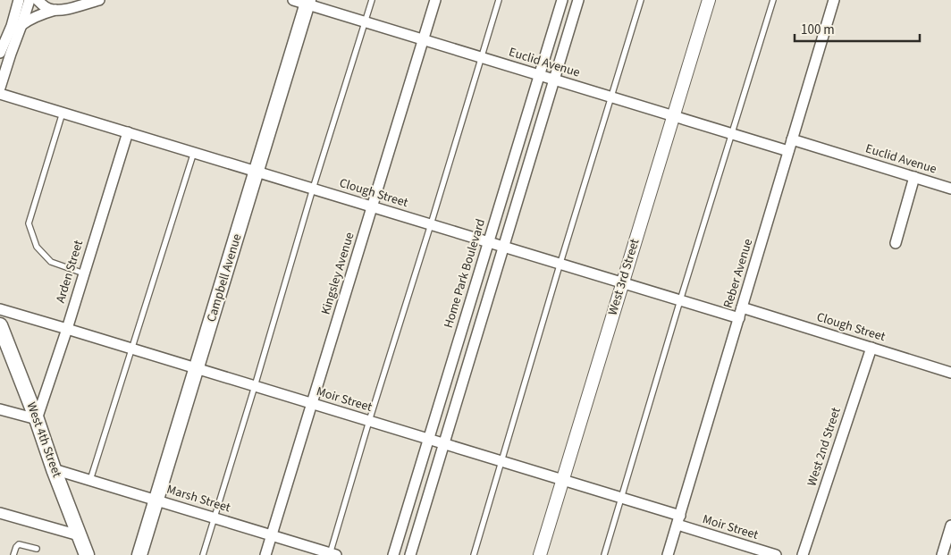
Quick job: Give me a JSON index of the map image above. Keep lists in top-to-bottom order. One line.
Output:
{"streets":{"main road":["Campbell Avenue","West 4th Street"],"street":["Euclid Avenue","Clough Street","Arden Street","Kingsley Avenue","Home Park Boulevard","Reber Avenue","West 3rd Street","Moir Street","West 2nd Street","Marsh Street"]},"crossings":[["Euclid Avenue","Kingsley Avenue"],["Euclid Avenue","Home Park Boulevard"],["Euclid Avenue","Reber Avenue"],["Euclid Avenue","West 3rd Street"],["Euclid Avenue","Campbell Avenue"],["Clough Street","Arden Street"],["Clough Street","Kingsley Avenue"],["Clough Street","Home Park Boulevard"],["Clough Street","Reber Avenue"],["Clough Street","West 3rd Street"],["Clough Street","Campbell Avenue"],["Clough Street","West 2nd Street"],["Arden Street","Moir Street"],["Arden Street","West 4th Street"],["Kingsley Avenue","Moir Street"],["Kingsley Avenue","Marsh Street"],["Home Park Boulevard","Moir Street"],["Reber Avenue","Moir Street"],["West 3rd Street","Moir Street"],["Campbell Avenue","Moir Street"],["Campbell Avenue","Marsh Street"],["West 4th Street","Marsh Street"]],"scale_bar":"100 m"}
